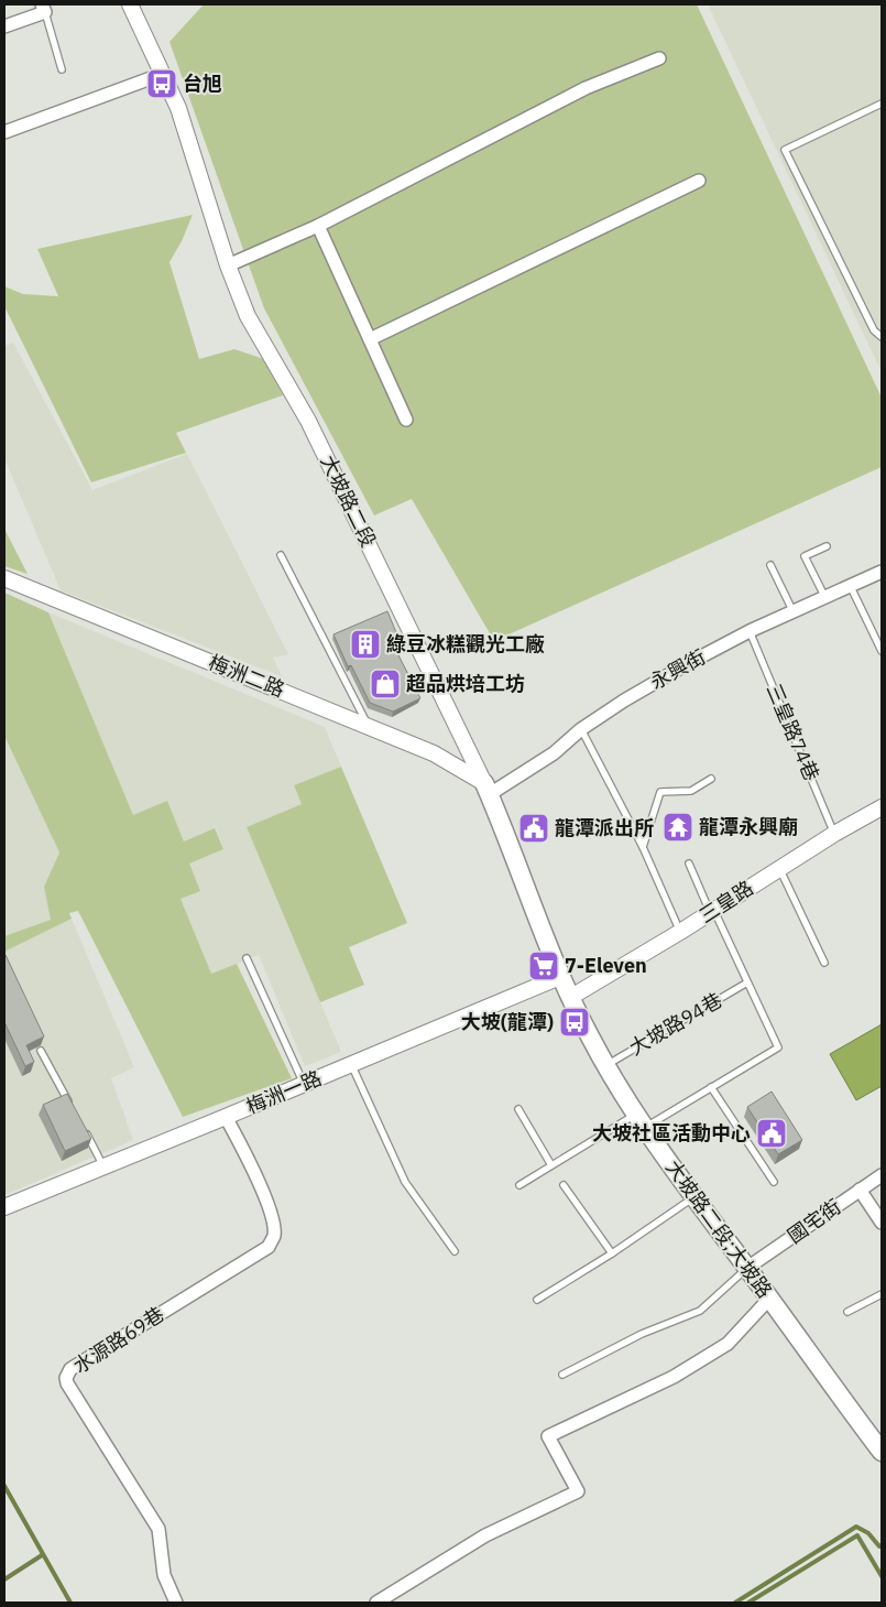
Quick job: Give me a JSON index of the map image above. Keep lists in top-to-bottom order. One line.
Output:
{"streets":{"main road":["大坡路二段","大坡路二段;大坡路"],"street":["永興街","梅洲二路","三皇路","梅洲一路","國宅街","水源路69巷"],"lane":["三皇路74巷","大坡路94巷"]},"crossings":[["大坡路二段","永興街"],["大坡路二段","梅洲二路"],["大坡路二段","三皇路"],["大坡路二段","梅洲一路"],["大坡路二段","大坡路二段;大坡路"],["永興街","梅洲二路"],["永興街","三皇路74巷"],["三皇路74巷","三皇路"],["三皇路","大坡路二段;大坡路"],["大坡路94巷","大坡路二段;大坡路"],["梅洲一路","水源路69巷"],["國宅街","大坡路二段;大坡路"]],"places":{"bus stop":["台旭","大坡(龍潭)"],"building":["綠豆冰糕觀光工廠"],"shop":["超品烘培工坊"],"temple":["龍潭永興廟"],"public building":["龍潭派出所","大坡社區活動中心"],"supermarket":["7-Eleven"]}}
